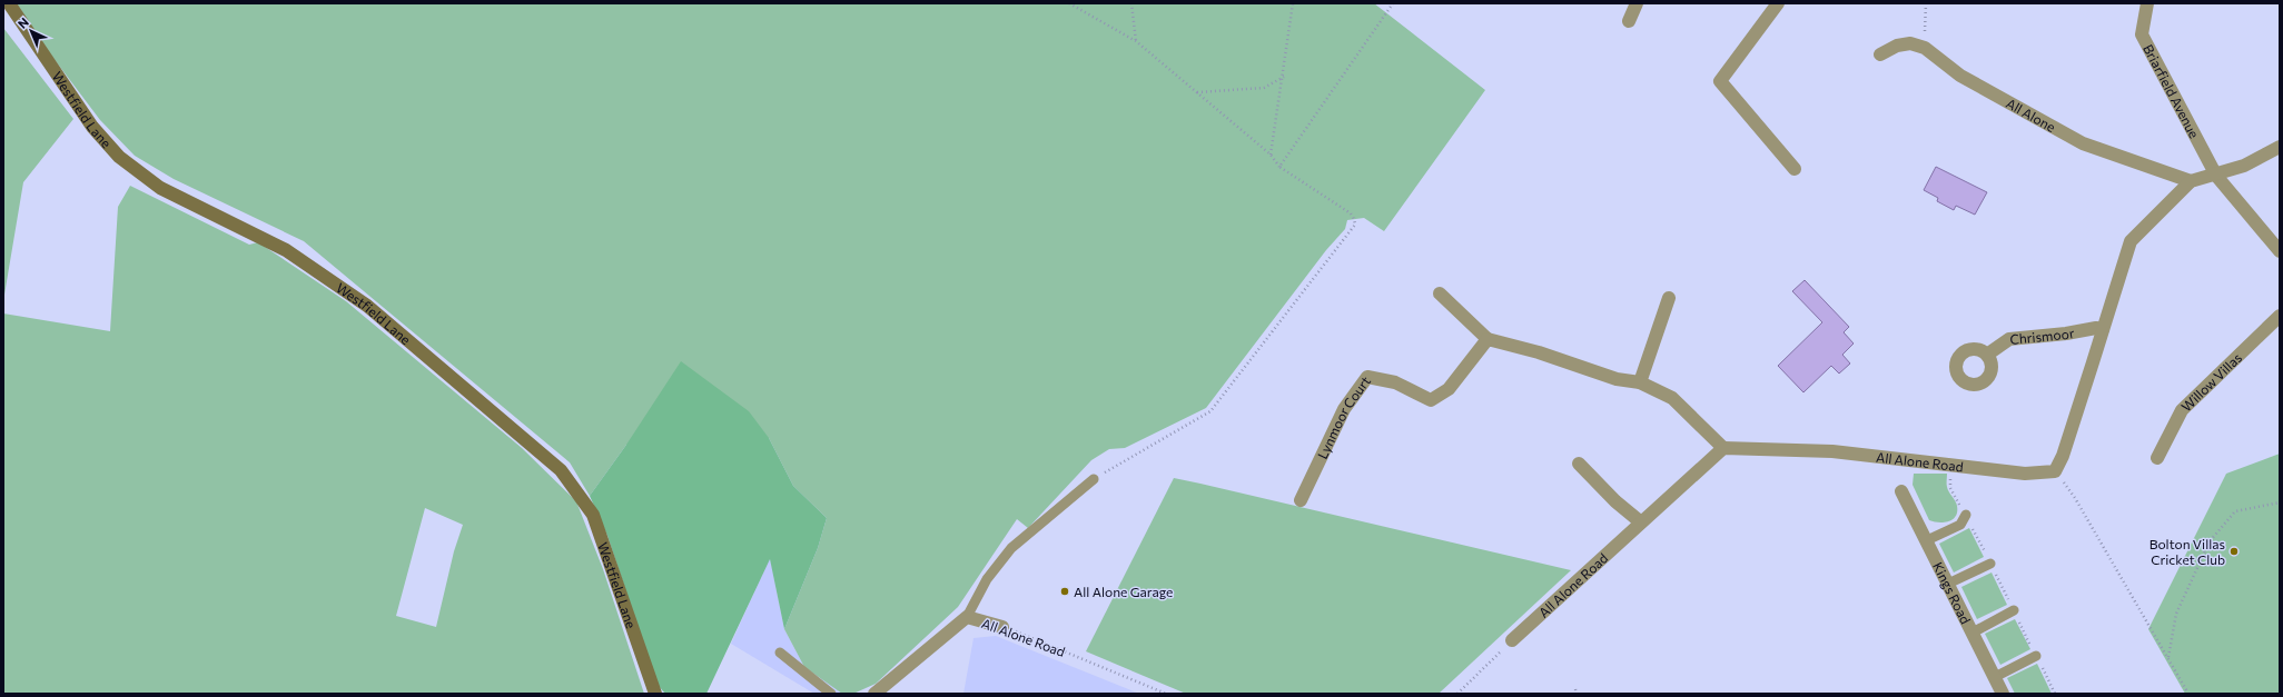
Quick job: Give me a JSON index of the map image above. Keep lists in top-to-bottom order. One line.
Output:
{"streets":{"street":["Briarfield Avenue","Westfield Lane","All Alone","Chrismoor","Willow Villas","Lynmoor Court","All Alone Road","Kings Road"]},"places":["Bolton Villas Cricket Club","All Alone Garage"],"north":"top left"}
